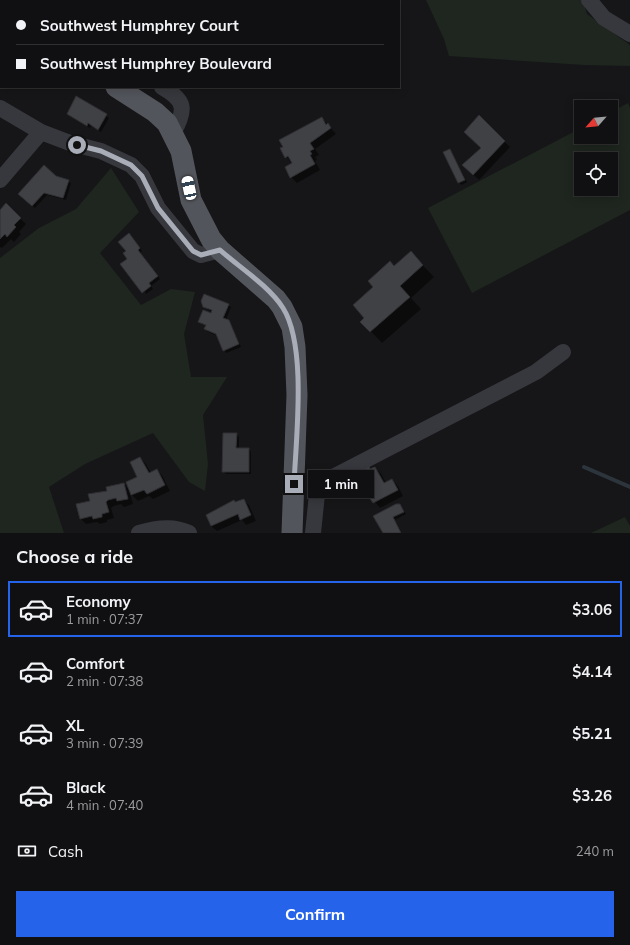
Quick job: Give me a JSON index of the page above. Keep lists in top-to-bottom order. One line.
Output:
{"north":"bottom left","page":{"banner":["Southwest Humphrey Court","Southwest Humphrey Boulevard"],"bubble":"1 min","heading":"Choose a ride","list":[{"name":"Economy","note":"1 min · 07:37","value":"$3.06"},{"name":"Comfort","note":"2 min · 07:38","value":"$4.14"},{"name":"XL","note":"3 min · 07:39","value":"$5.21"},{"name":"Black","note":"4 min · 07:40","value":"$3.26"}],"pay":["Cash","240 m"],"buttons":"Confirm"}}
